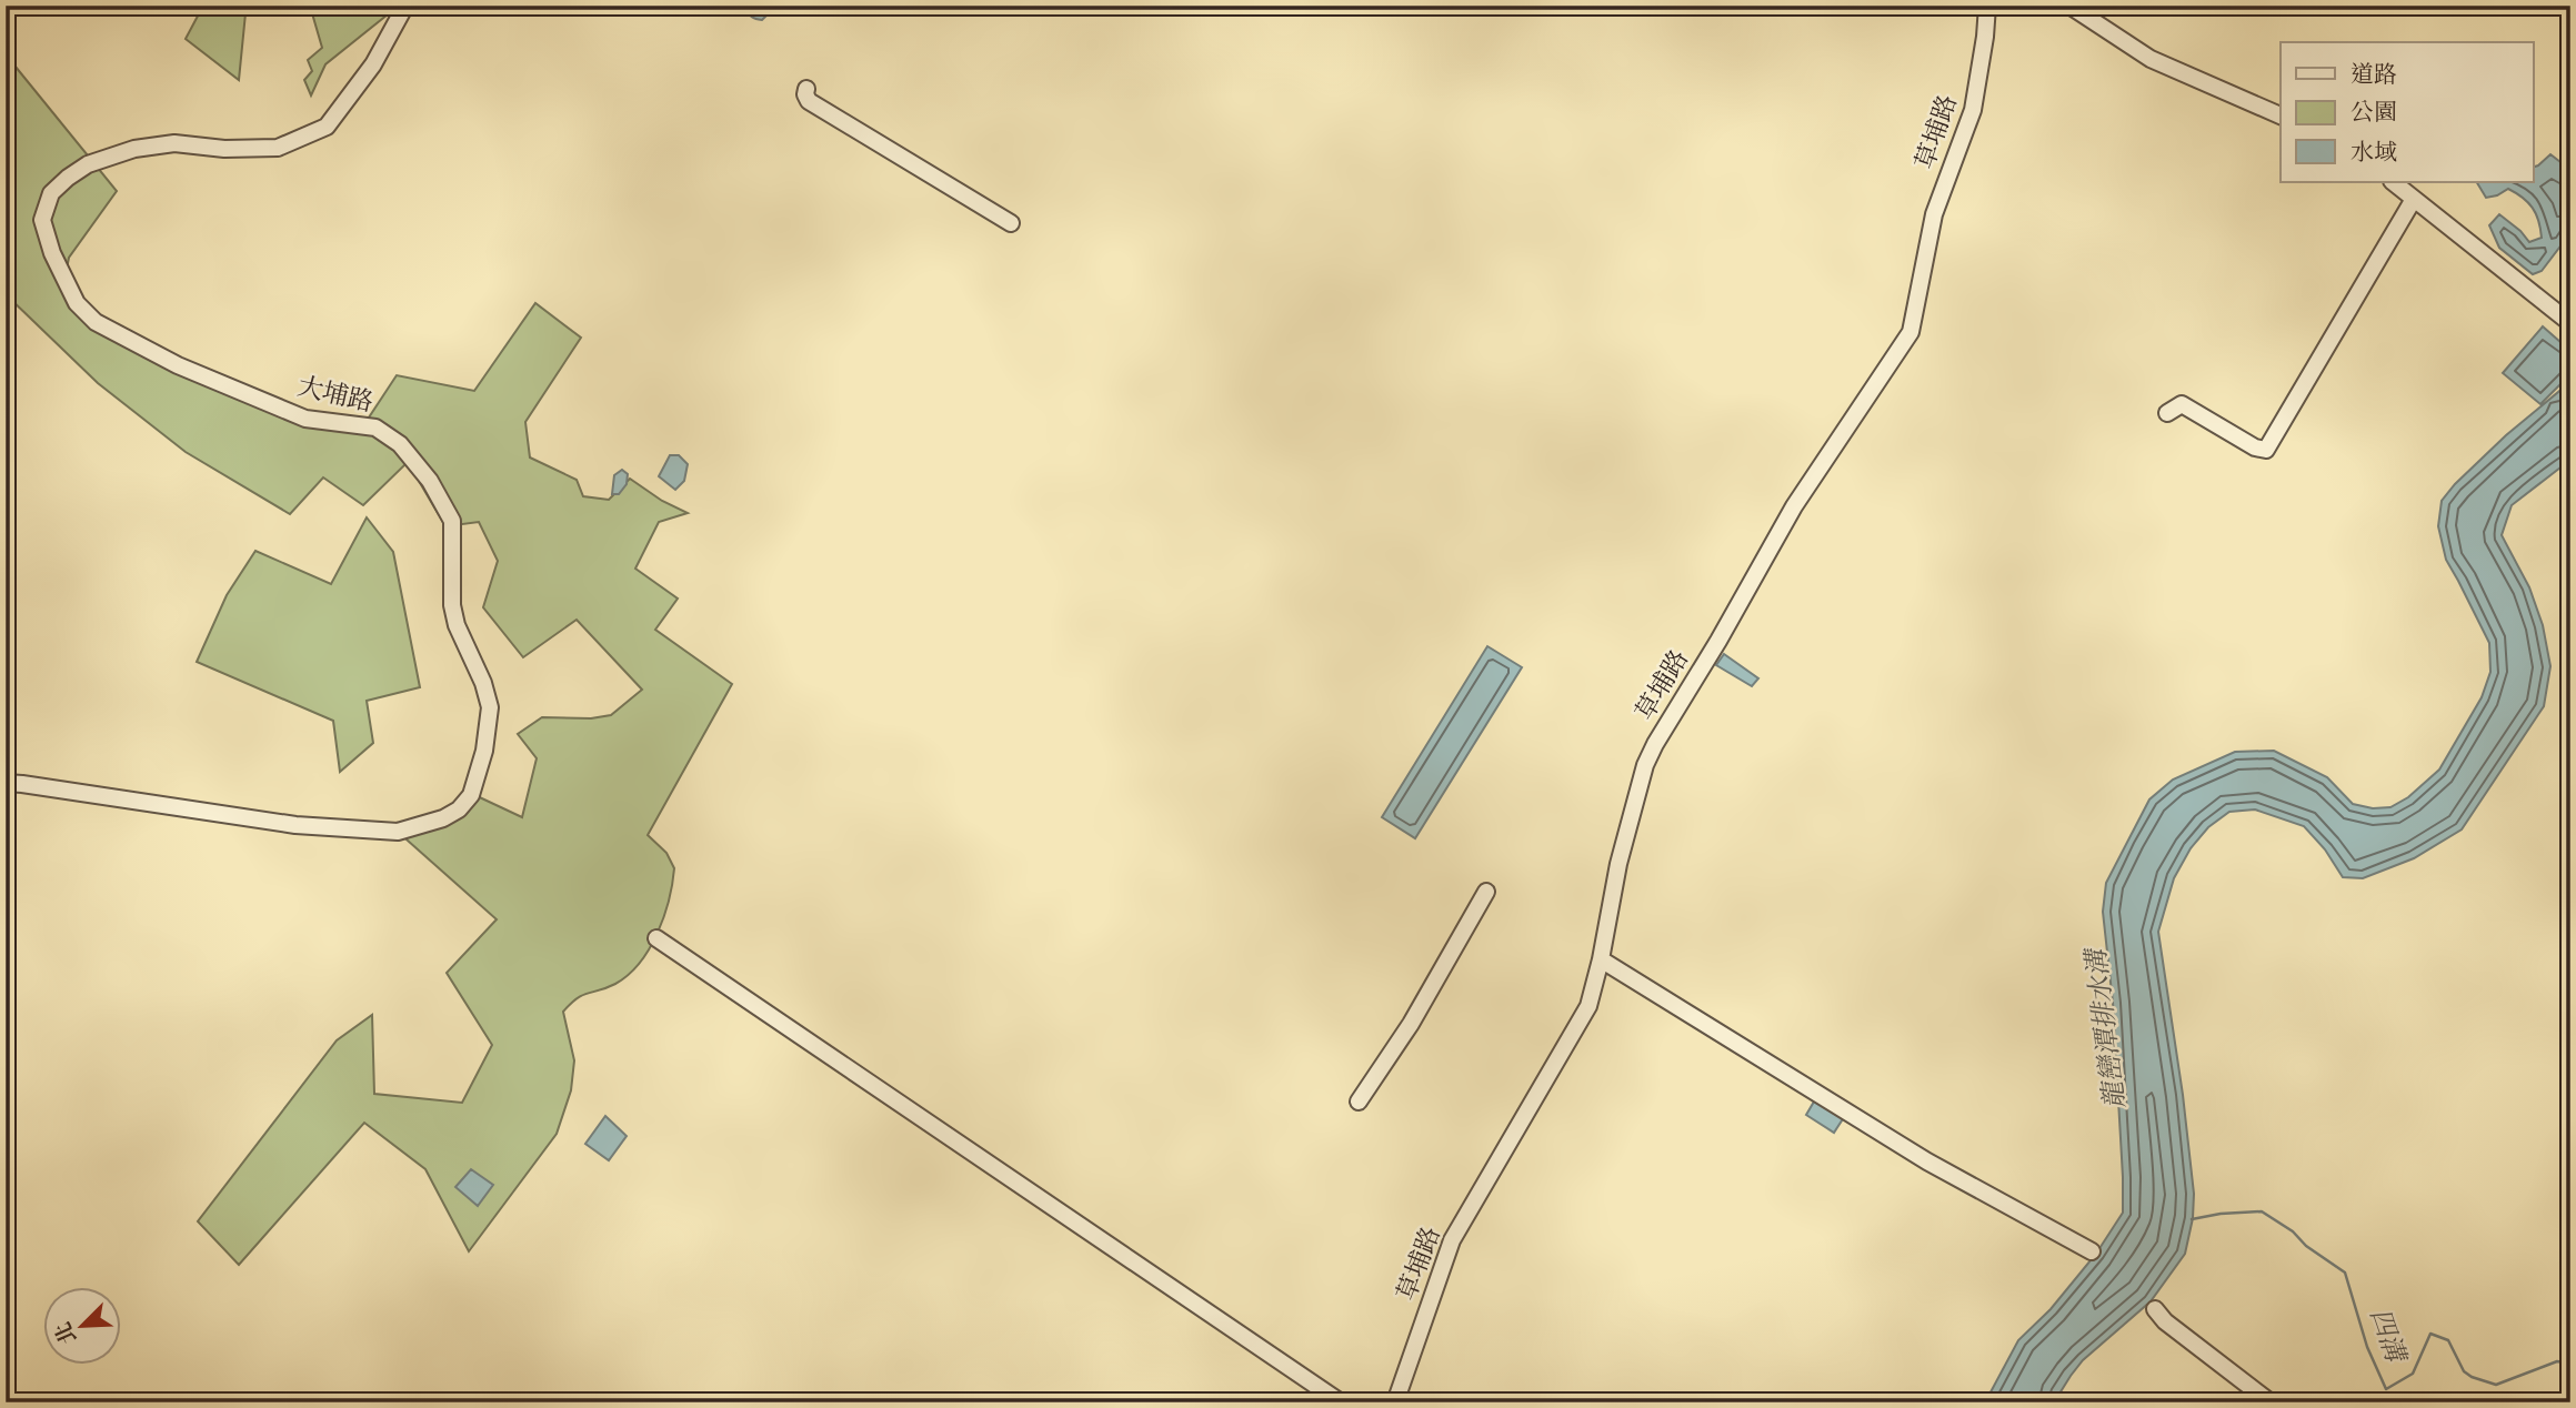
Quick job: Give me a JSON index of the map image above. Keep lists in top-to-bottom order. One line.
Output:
{"streets":{"street":["草埔路","大埔路"]},"water":["龍巒潭排水溝","四溝"],"legend":["道路","公園","水域"],"north":"bottom left"}
